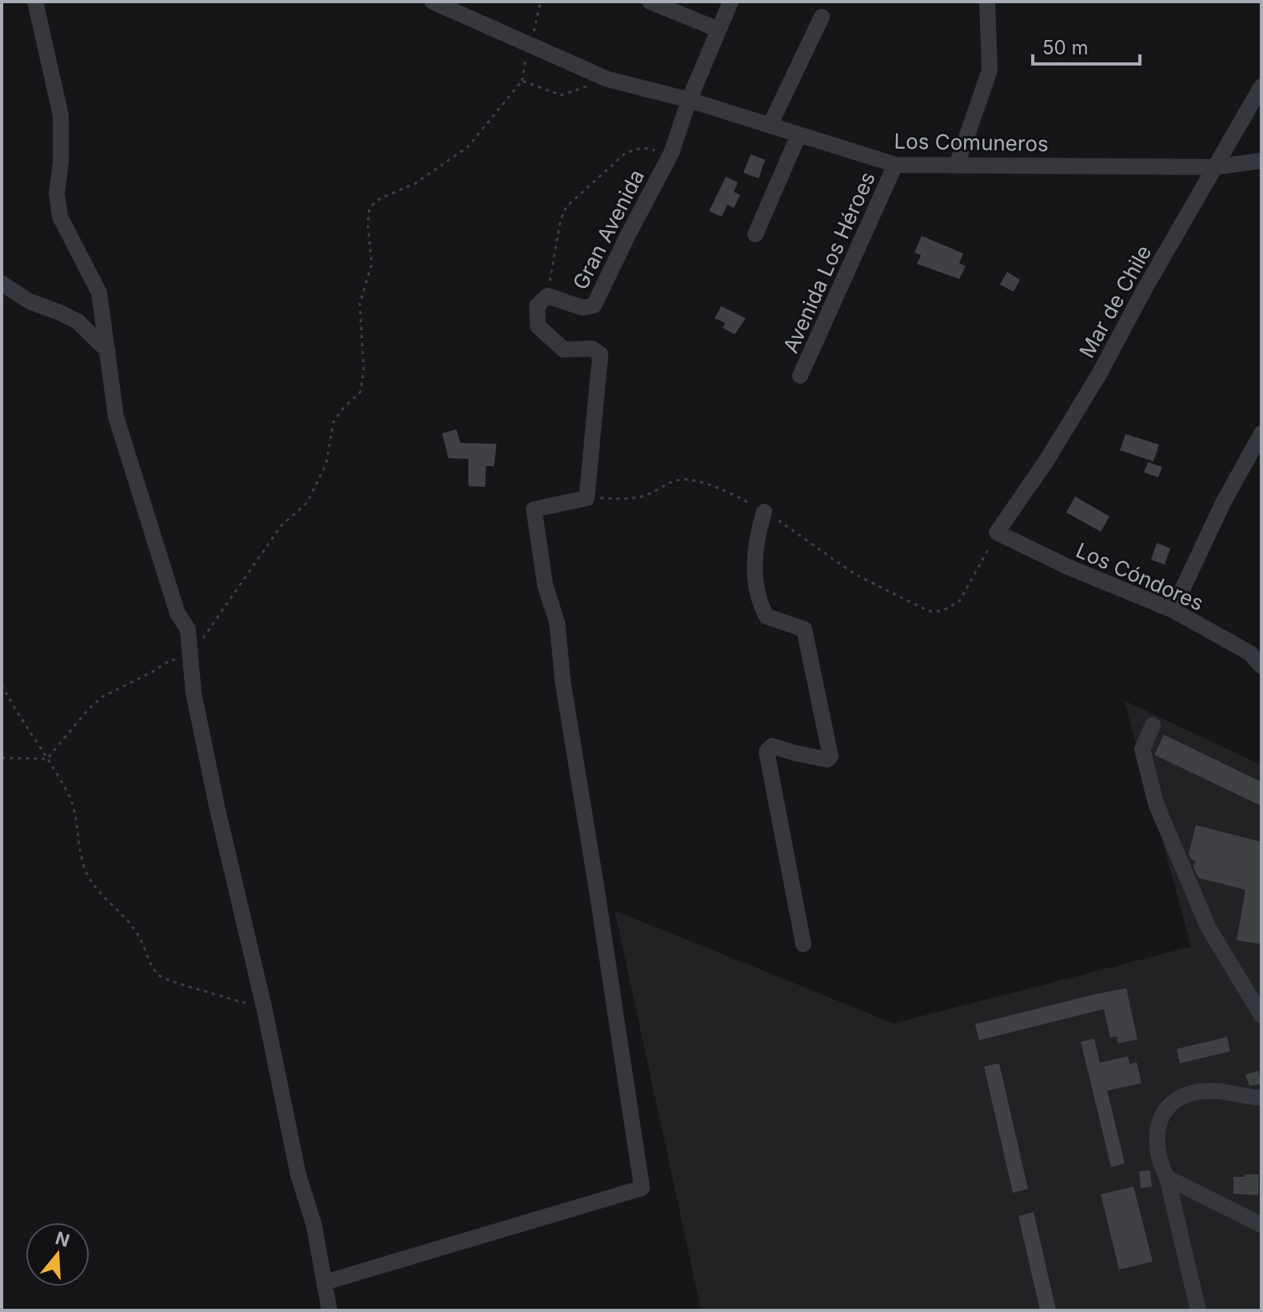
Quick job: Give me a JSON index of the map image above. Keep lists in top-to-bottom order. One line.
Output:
{"streets":{"street":["Los Comuneros","Gran Avenida","Avenida Los Héroes","Mar de Chile","Los Cóndores"]},"crossings":[["Los Comuneros","Gran Avenida"],["Los Comuneros","Avenida Los Héroes"],["Los Comuneros","Mar de Chile"],["Mar de Chile","Los Cóndores"]],"scale_bar":"50 m","north":"top"}
